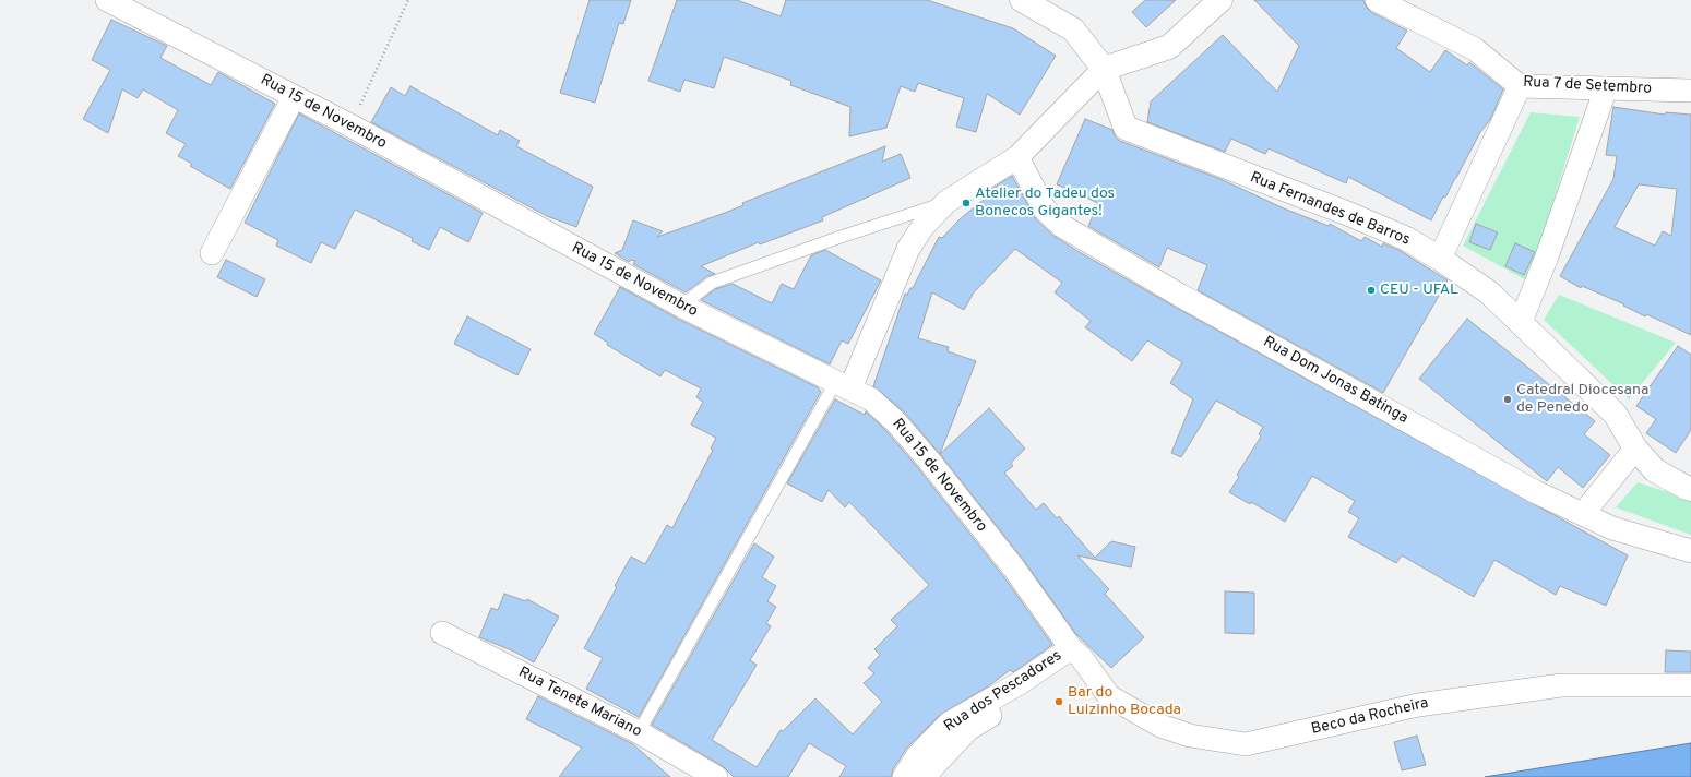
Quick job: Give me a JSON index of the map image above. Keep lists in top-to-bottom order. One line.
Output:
{"streets":{"main road":["Rua Fernandes de Barros"],"street":["Rua 7 de Setembro","Rua 15 de Novembro","Rua Dom Jonas Batinga","Rua dos Pescadores","Rua Tenete Mariano","Beco da Rocheira"]},"crossings":[["Rua 15 de Novembro","Rua dos Pescadores"],["Rua 15 de Novembro","Beco da Rocheira"],["Rua dos Pescadores","Beco da Rocheira"]],"places":["Atelier do Tadeu dos Bonecos Gigantes!","CEU - UFAL","Catedral Diocesana de Penedo","Bar do Luizinho Bocada"]}
